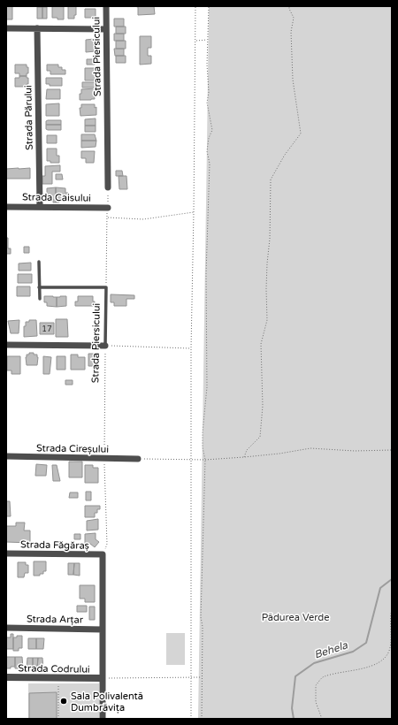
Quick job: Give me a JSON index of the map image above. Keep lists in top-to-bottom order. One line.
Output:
{"streets":{"street":["Strada Piersicului","Strada Părului","Strada Caisului","Strada Cireșului","Strada Făgăraș","Strada Arțar","Strada Codrului"]},"crossings":[["Strada Piersicului","Strada Cireșului"],["Strada Piersicului","Strada Făgăraș"],["Strada Părului","Strada Caisului"]],"water":["Behela"],"parks":["Pădurea Verde"],"places":["Sala Polivalentă Dumbrăvița"],"house_numbers":["17"]}
